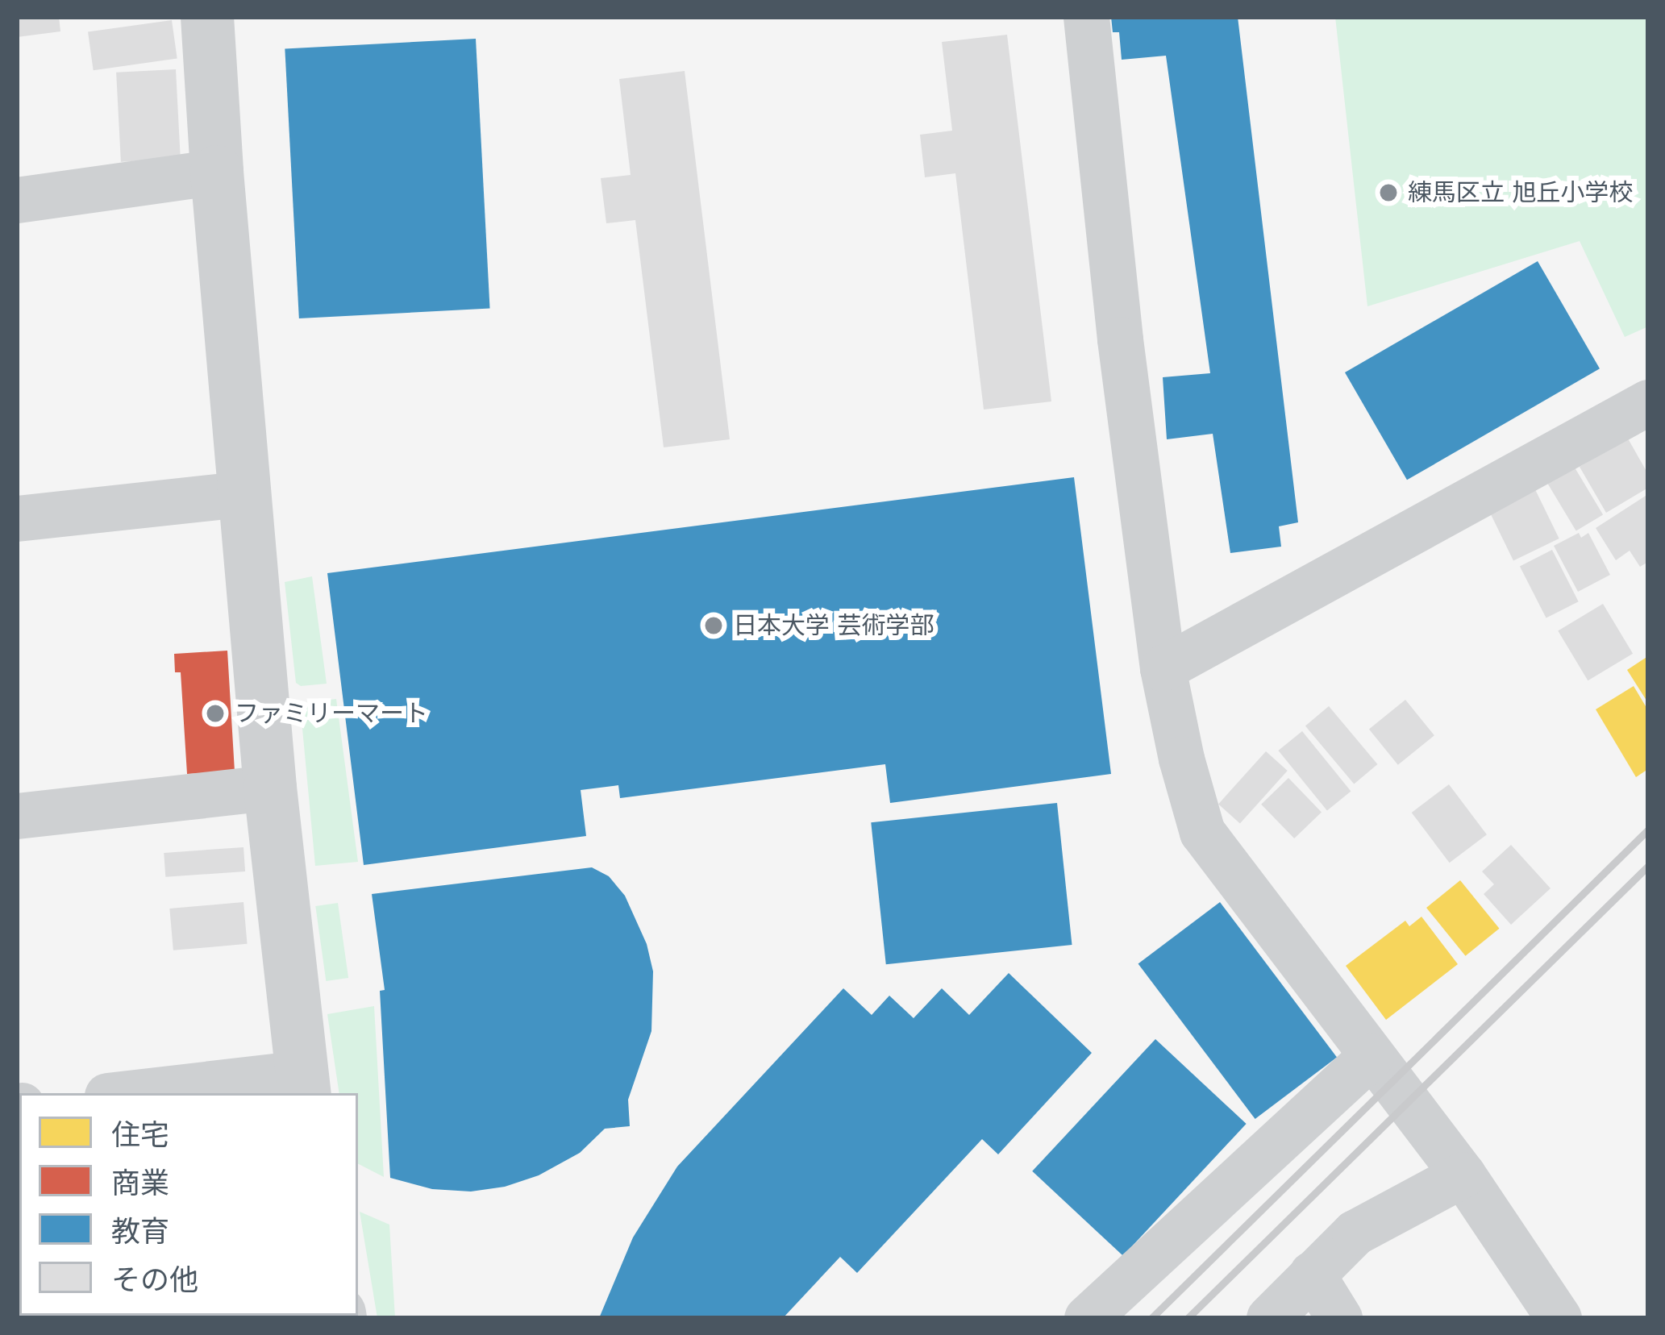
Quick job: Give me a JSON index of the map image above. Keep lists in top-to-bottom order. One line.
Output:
{"places":["練馬区立 旭丘小学校","日本大学 芸術学部","ファミリーマート"],"legend":["住宅","商業","教育","その他"]}
